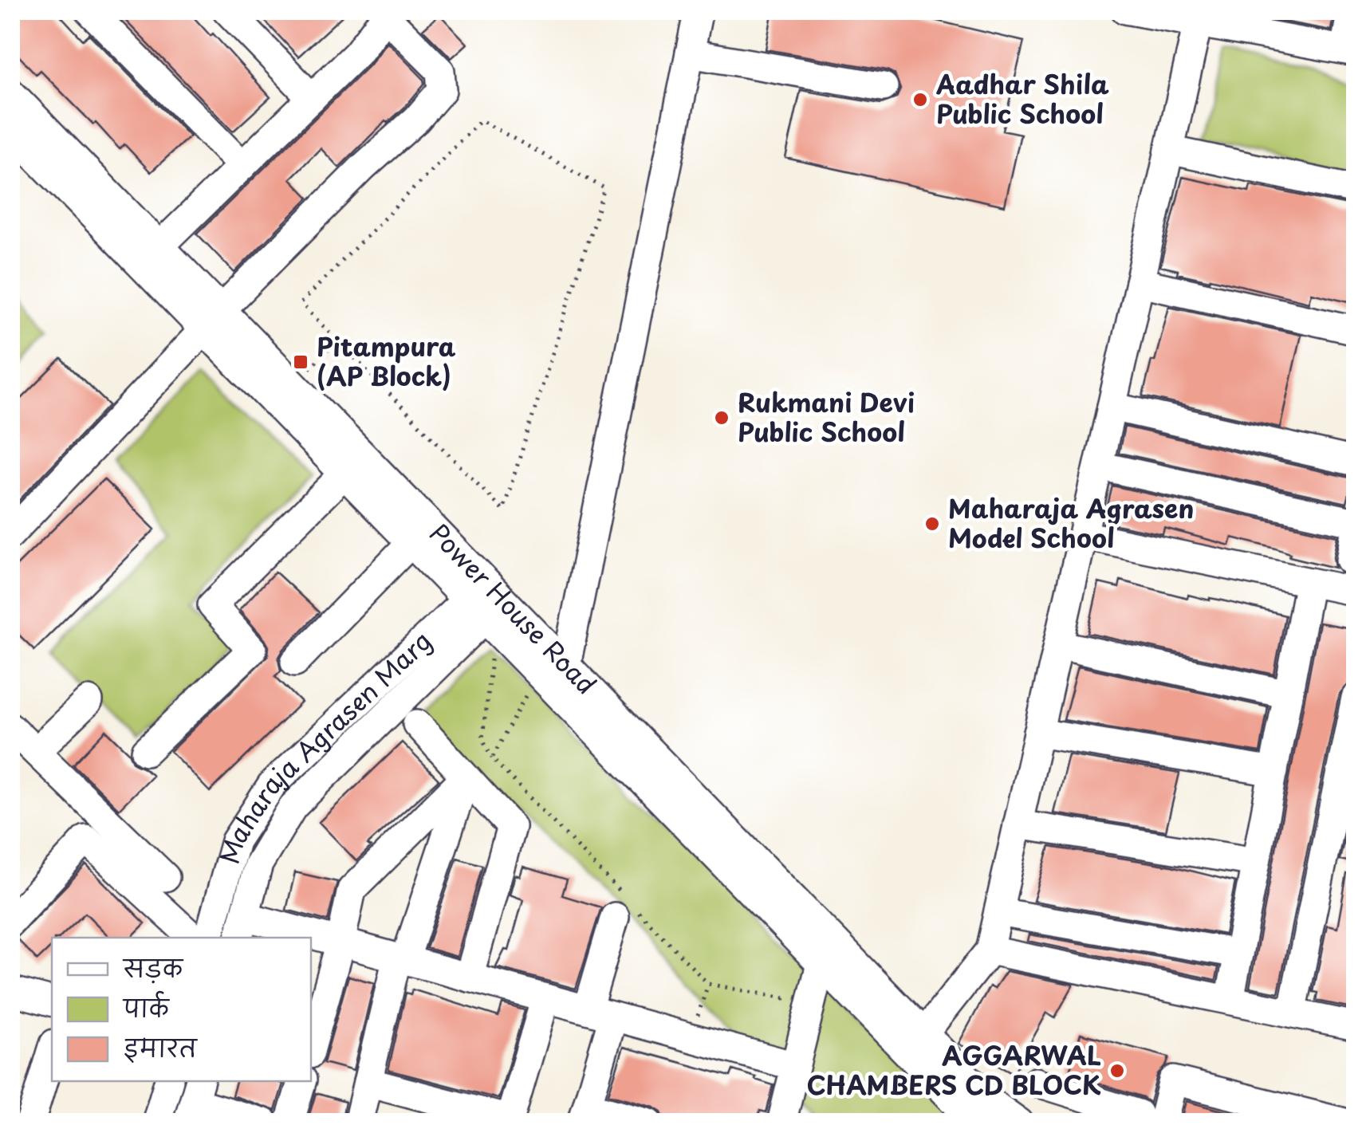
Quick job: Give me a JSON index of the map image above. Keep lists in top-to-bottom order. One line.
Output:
{"streets":{"street":["Power House Road","Maharaja Agrasen Marg"]},"crossings":[["Power House Road","Maharaja Agrasen Marg"]],"places":{"other":["Aadhar Shila Public School","Rukmani Devi Public School","Maharaja Agrasen Model School","AGGARWAL CHAMBERS CD BLOCK"],"transit":["Pitampura (AP Block)"]},"legend":["सड़क","पार्क","इमारत"]}
